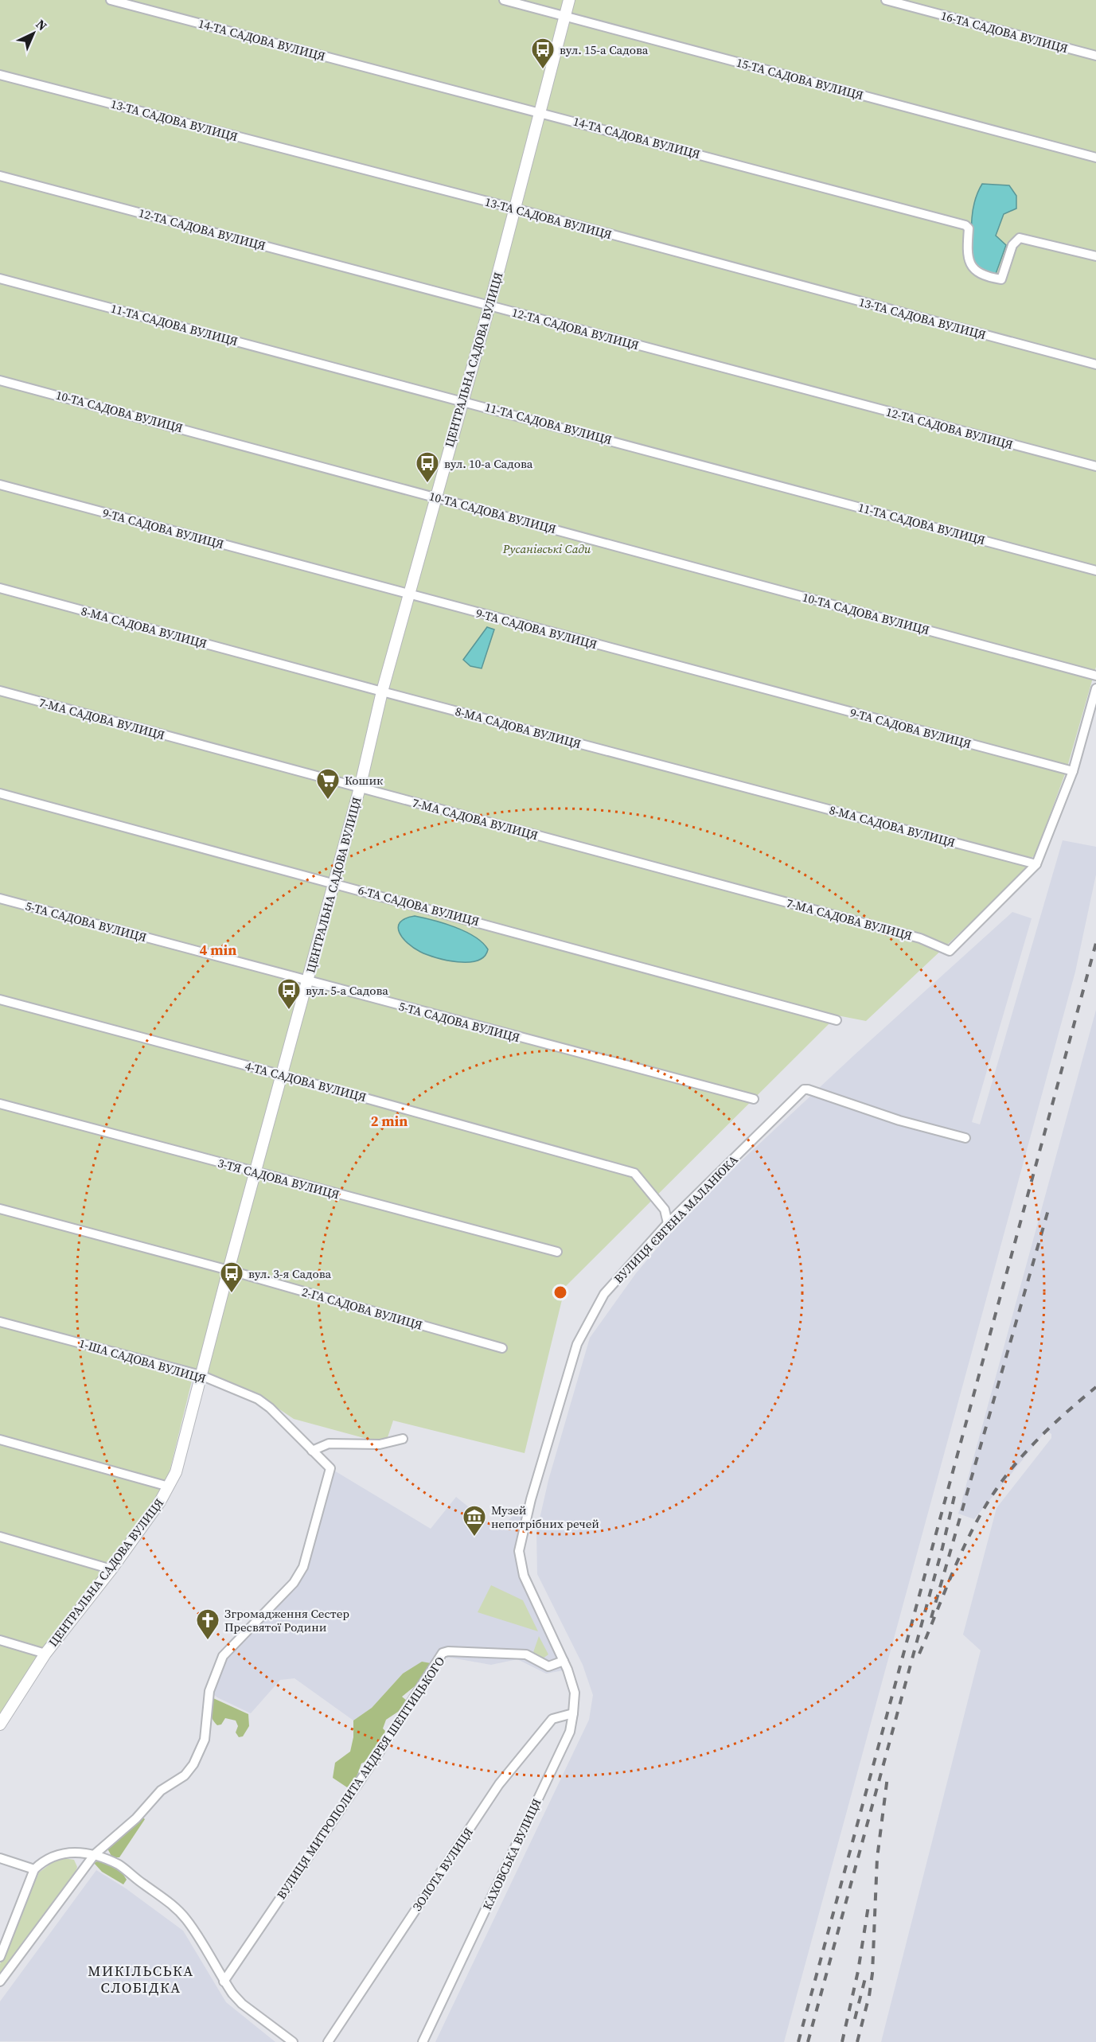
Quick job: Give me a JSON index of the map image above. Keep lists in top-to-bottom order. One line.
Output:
{"streets":{"main road":["ЦЕНТРАЛЬНА САДОВА ВУЛИЦЯ"],"street":["16-ТА САДОВА ВУЛИЦЯ","14-ТА САДОВА ВУЛИЦЯ","15-ТА САДОВА ВУЛИЦЯ","13-ТА САДОВА ВУЛИЦЯ","12-ТА САДОВА ВУЛИЦЯ","11-ТА САДОВА ВУЛИЦЯ","10-ТА САДОВА ВУЛИЦЯ","9-ТА САДОВА ВУЛИЦЯ","8-МА САДОВА ВУЛИЦЯ","7-МА САДОВА ВУЛИЦЯ","6-ТА САДОВА ВУЛИЦЯ","5-ТА САДОВА ВУЛИЦЯ","4-ТА САДОВА ВУЛИЦЯ","3-ТЯ САДОВА ВУЛИЦЯ","ВУЛИЦЯ ЄВГЕНА МАЛАНЮКА","2-ГА САДОВА ВУЛИЦЯ","1-ША САДОВА ВУЛИЦЯ","ВУЛИЦЯ МИТРОПОЛИТА АНДРЕЯ ШЕПТИЦЬКОГО","КАХОВСЬКА ВУЛИЦЯ","ЗОЛОТА ВУЛИЦЯ"]},"crossings":[["14-ТА САДОВА ВУЛИЦЯ","ЦЕНТРАЛЬНА САДОВА ВУЛИЦЯ"],["15-ТА САДОВА ВУЛИЦЯ","ЦЕНТРАЛЬНА САДОВА ВУЛИЦЯ"],["13-ТА САДОВА ВУЛИЦЯ","ЦЕНТРАЛЬНА САДОВА ВУЛИЦЯ"],["12-ТА САДОВА ВУЛИЦЯ","ЦЕНТРАЛЬНА САДОВА ВУЛИЦЯ"],["11-ТА САДОВА ВУЛИЦЯ","ЦЕНТРАЛЬНА САДОВА ВУЛИЦЯ"],["ЦЕНТРАЛЬНА САДОВА ВУЛИЦЯ","10-ТА САДОВА ВУЛИЦЯ"],["ЦЕНТРАЛЬНА САДОВА ВУЛИЦЯ","9-ТА САДОВА ВУЛИЦЯ"],["ЦЕНТРАЛЬНА САДОВА ВУЛИЦЯ","8-МА САДОВА ВУЛИЦЯ"],["ЦЕНТРАЛЬНА САДОВА ВУЛИЦЯ","7-МА САДОВА ВУЛИЦЯ"],["ЦЕНТРАЛЬНА САДОВА ВУЛИЦЯ","6-ТА САДОВА ВУЛИЦЯ"],["ЦЕНТРАЛЬНА САДОВА ВУЛИЦЯ","5-ТА САДОВА ВУЛИЦЯ"],["ЦЕНТРАЛЬНА САДОВА ВУЛИЦЯ","4-ТА САДОВА ВУЛИЦЯ"],["ЦЕНТРАЛЬНА САДОВА ВУЛИЦЯ","3-ТЯ САДОВА ВУЛИЦЯ"],["ЦЕНТРАЛЬНА САДОВА ВУЛИЦЯ","2-ГА САДОВА ВУЛИЦЯ"],["ЦЕНТРАЛЬНА САДОВА ВУЛИЦЯ","1-ША САДОВА ВУЛИЦЯ"],["8-МА САДОВА ВУЛИЦЯ","7-МА САДОВА ВУЛИЦЯ"],["4-ТА САДОВА ВУЛИЦЯ","ВУЛИЦЯ ЄВГЕНА МАЛАНЮКА"],["ВУЛИЦЯ ЄВГЕНА МАЛАНЮКА","ВУЛИЦЯ МИТРОПОЛИТА АНДРЕЯ ШЕПТИЦЬКОГО"],["ВУЛИЦЯ ЄВГЕНА МАЛАНЮКА","КАХОВСЬКА ВУЛИЦЯ"],["ВУЛИЦЯ МИТРОПОЛИТА АНДРЕЯ ШЕПТИЦЬКОГО","КАХОВСЬКА ВУЛИЦЯ"],["КАХОВСЬКА ВУЛИЦЯ","ЗОЛОТА ВУЛИЦЯ"]],"districts":["МИКІЛЬСЬКА СЛОБІДКА"],"parks":["Русанівські Сади"],"places":{"bus stop":["вул. 15-а Садова","вул. 10-а Садова","вул. 5-а Садова","вул. 3-я Садова"],"supermarket":["Кошик"],"museum":["Музей непотрібних речей"],"church":["Згромадження Сестер Пресвятої Родини"]},"north":"top right","rings":["4 min","2 min"]}
